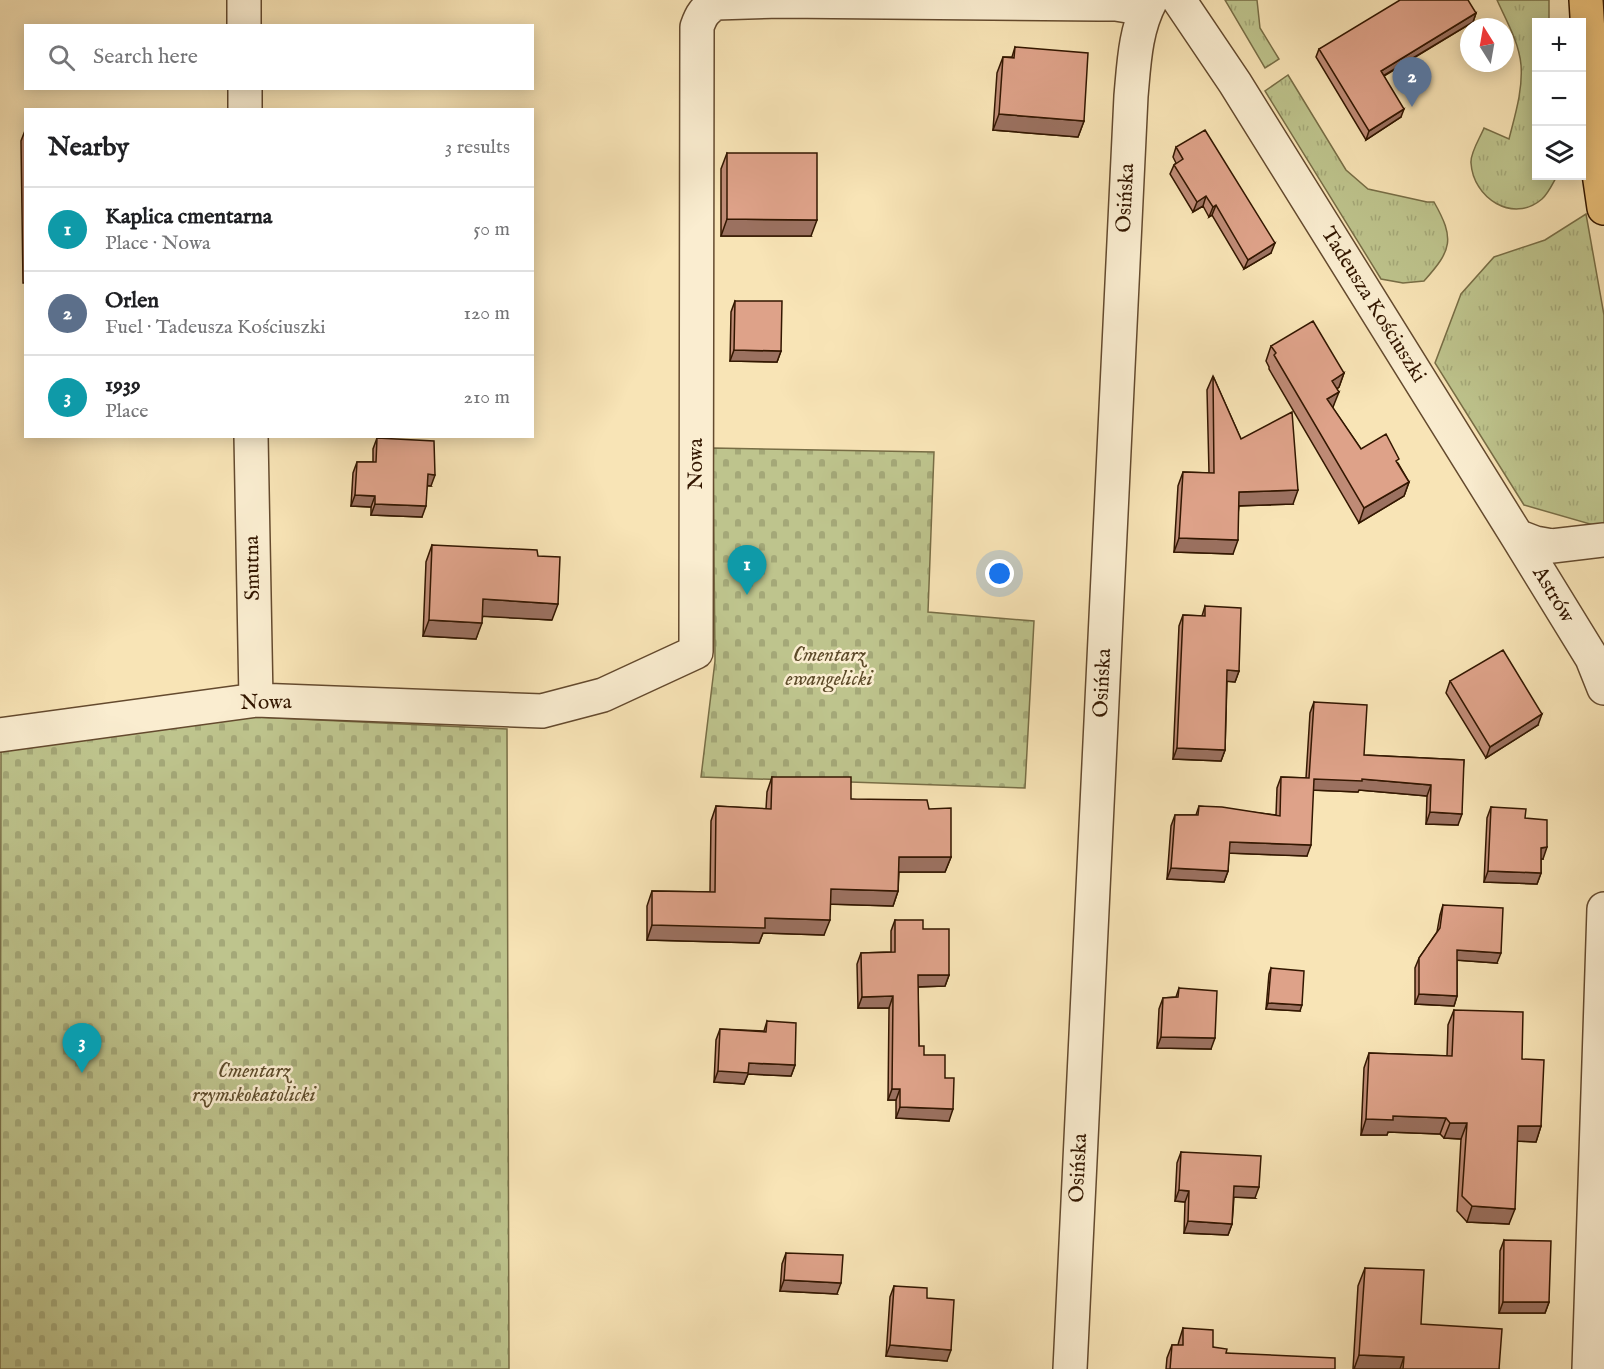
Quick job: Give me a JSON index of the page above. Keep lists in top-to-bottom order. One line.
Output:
{"streets":{"street":["Osińska","Tadeusza Kościuszki","Nowa","Smutna","Astrów"]},"crossings":[["Osińska","Nowa"],["Tadeusza Kościuszki","Astrów"],["Nowa","Smutna"]],"parks":["Cmentarz ewangelicki","Cmentarz rzymskokatolicki"],"north":"top","page":{"map_buttons":["+","−"],"search":"Search here","pins":["2","1","3"],"heading":["Nearby","3 results"],"list":[{"mark":"1","name":"Kaplica cmentarna","note":"Place · Nowa","value":"50 m"},{"mark":"2","name":"Orlen","note":"Fuel · Tadeusza Kościuszki","value":"120 m"},{"mark":"3","name":"1939","note":"Place","value":"210 m"}]}}
